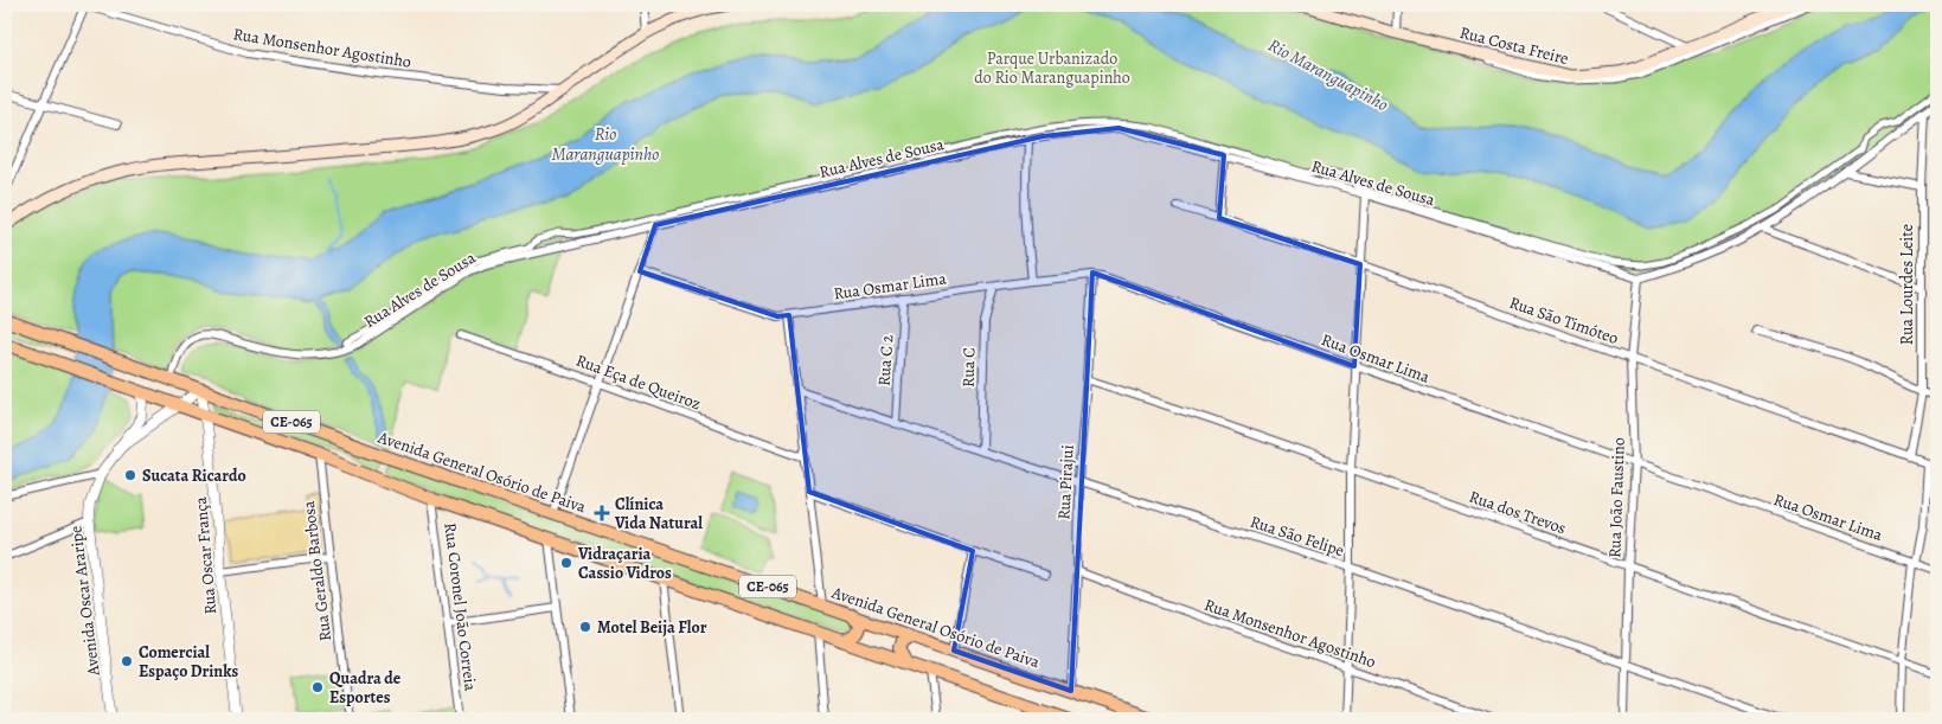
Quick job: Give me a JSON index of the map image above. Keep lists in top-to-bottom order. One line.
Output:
{"streets":{"main road":["Rua Costa Freire","CE-065","Avenida General Osório de Paiva"],"street":["Rua Monsenhor Agostinho","Rua Alves de Sousa","Rua Lourdes Leite","Rua Osmar Lima","Rua São Timóteo","Rua C 2","Rua C","Rua Eça de Queiroz","Rua Pirajui","Rua João Faustino","Rua dos Trevos","Rua São Felipe","Rua Oscar França","Rua Geraldo Barbosa","Avenida Oscar Araripe","Rua Coronel João Correia"]},"crossings":[["Rua Monsenhor Agostinho","Rua Pirajui"],["Rua Alves de Sousa","Avenida General Osório de Paiva"],["Rua Alves de Sousa","Rua João Faustino"],["Rua Lourdes Leite","Rua São Timóteo"],["Rua Osmar Lima","Rua C 2"],["Rua Osmar Lima","Rua C"],["Rua Osmar Lima","Rua Pirajui"],["Rua Osmar Lima","Rua João Faustino"],["Rua São Timóteo","Rua João Faustino"],["Rua C 2","Rua São Felipe"],["Rua C","Rua São Felipe"],["CE-065","Rua Oscar França"],["CE-065","Rua Geraldo Barbosa"],["CE-065","Avenida Oscar Araripe"],["CE-065","Rua Coronel João Correia"],["Avenida General Osório de Paiva","Rua Pirajui"],["Avenida General Osório de Paiva","Rua Oscar França"],["Avenida General Osório de Paiva","Avenida Oscar Araripe"],["Rua Pirajui","Rua dos Trevos"],["Rua Pirajui","Rua São Felipe"],["Rua João Faustino","Rua dos Trevos"],["Rua João Faustino","Rua São Felipe"],["Rua Oscar França","Avenida Oscar Araripe"]],"water":["Rio Maranguapinho"],"parks":["Parque Urbanizado do Rio Maranguapinho"],"places":{"other":["Sucata Ricardo","Vidraçaria Cassio Vidros","Motel Beija Flor","Comercial Espaço Drinks","Quadra de Esportes"],"health":["Clínica Vida Natural"]}}
